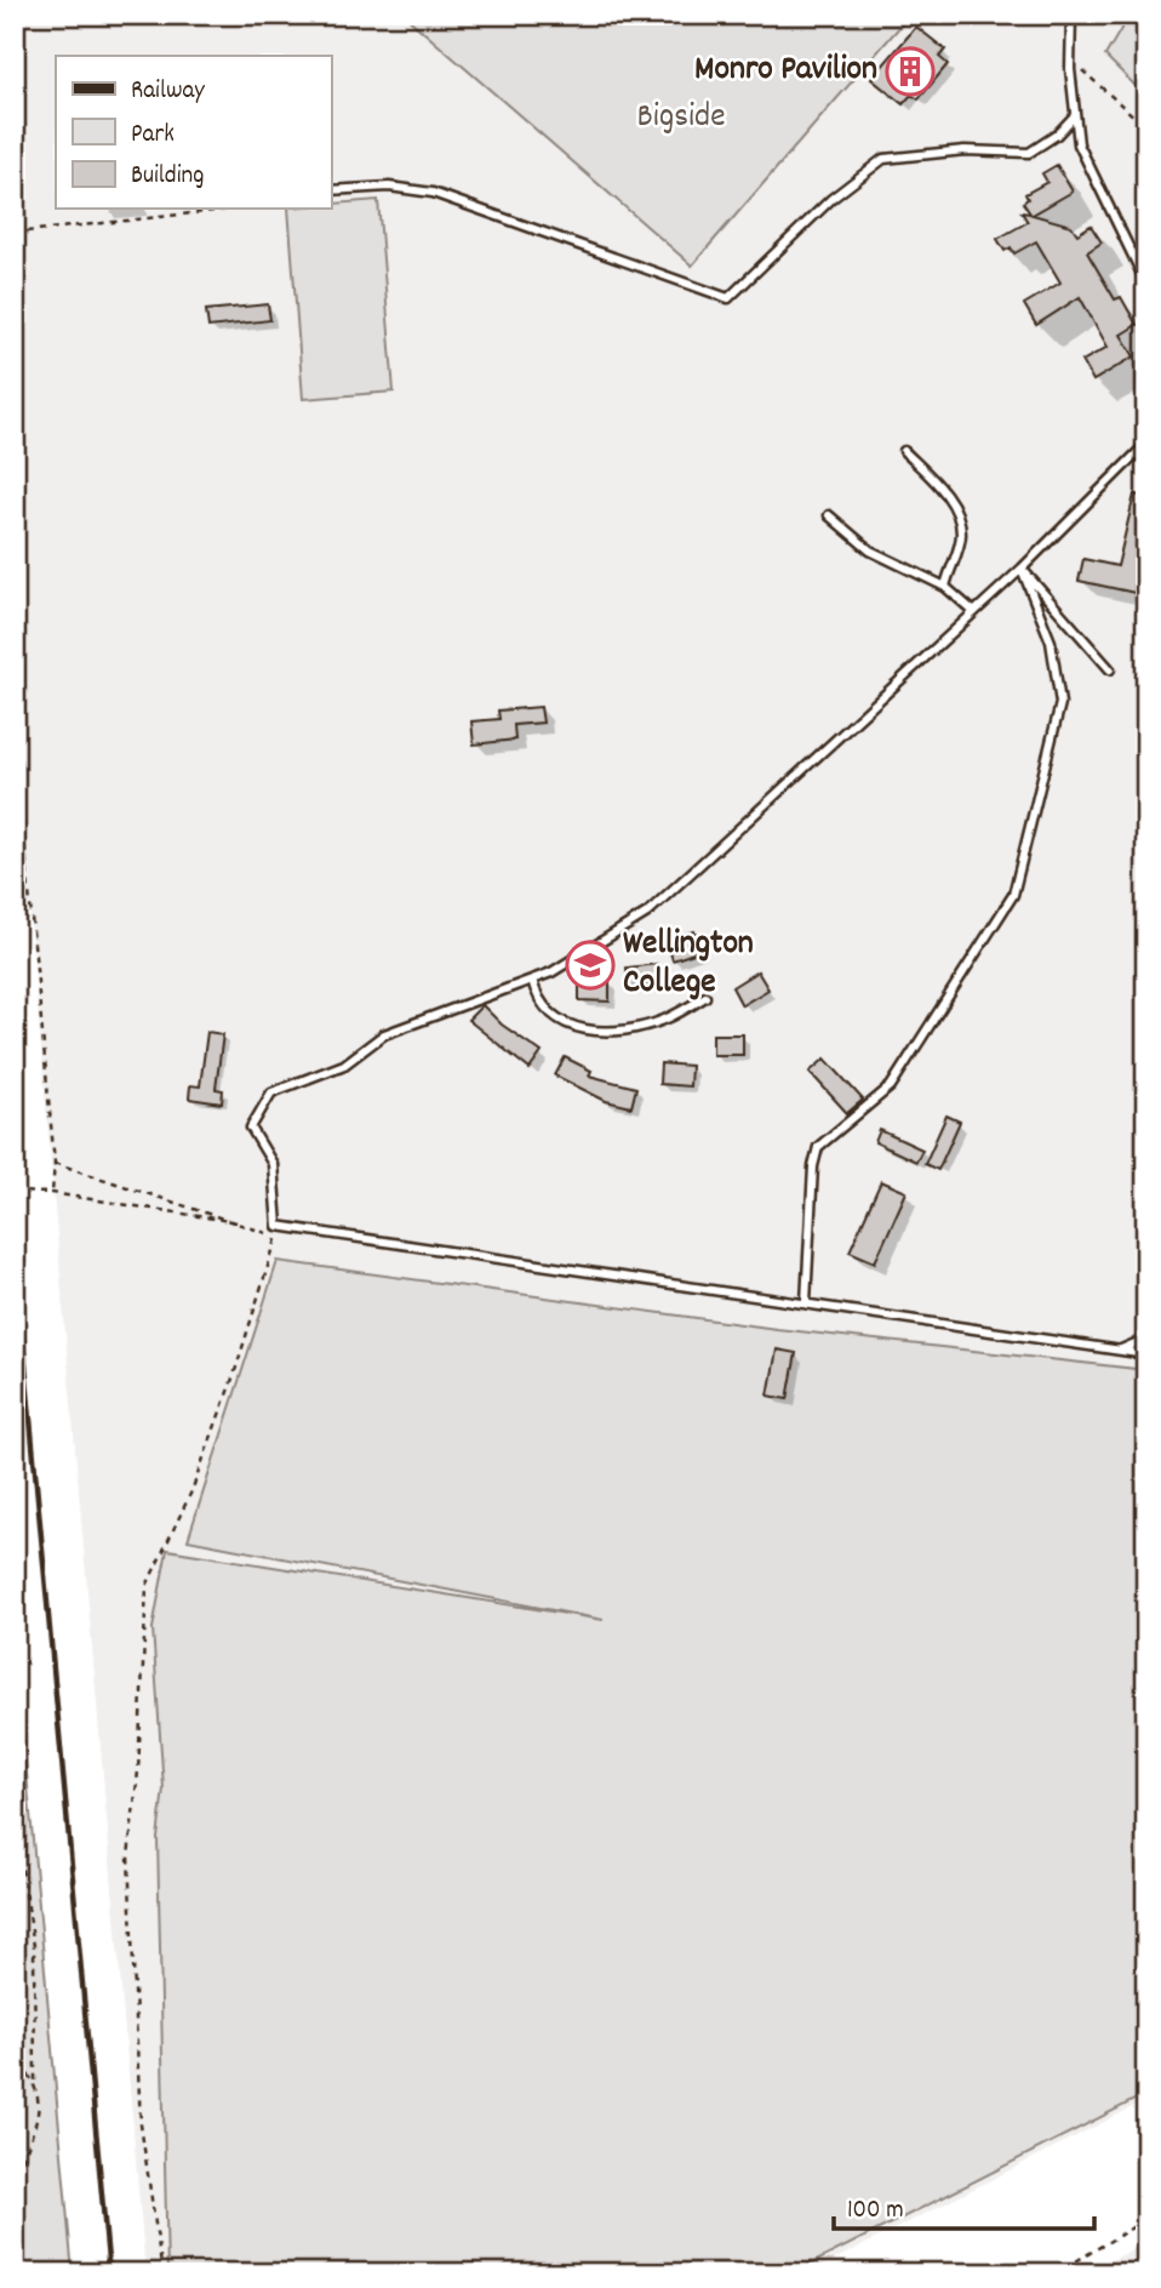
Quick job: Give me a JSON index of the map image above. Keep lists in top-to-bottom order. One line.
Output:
{"parks":["Bigside"],"places":{"building":["Monro Pavilion"],"school or university":["Wellington College"]},"legend":["Railway","Park","Building"],"scale_bar":"100 m"}
